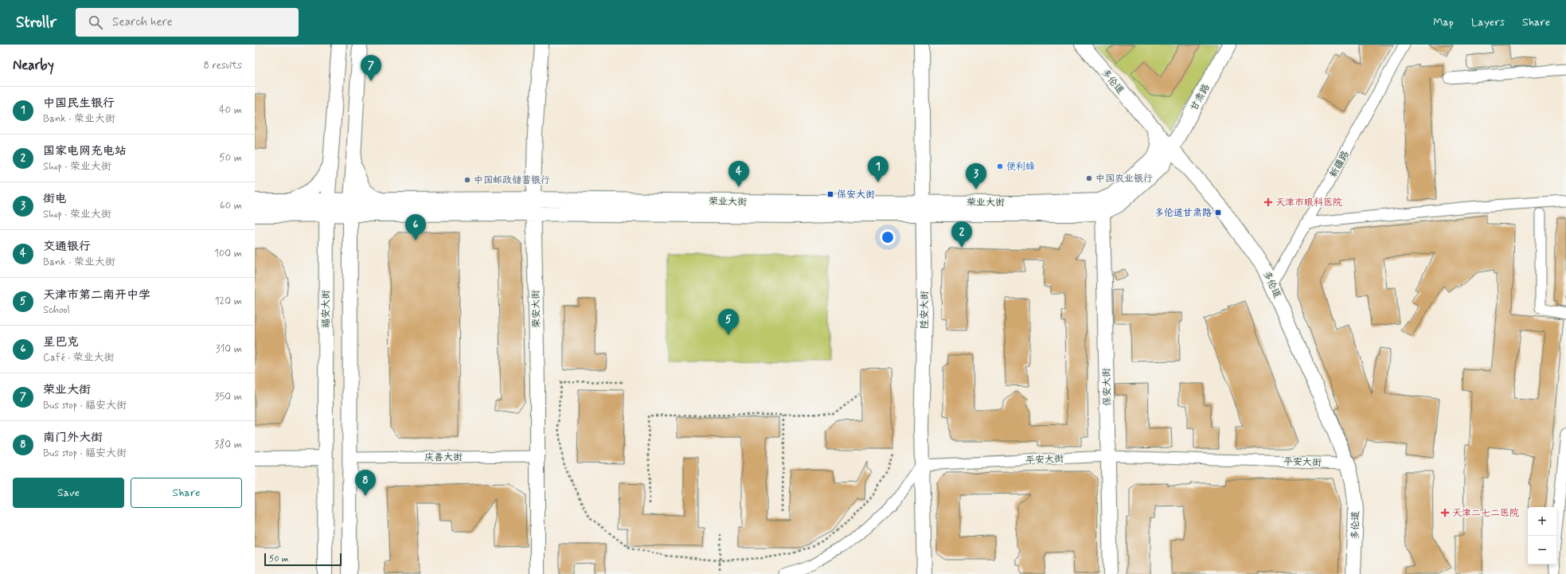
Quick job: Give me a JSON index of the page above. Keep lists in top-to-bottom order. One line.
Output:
{"streets":{"street":["多伦道","甘肃路","新疆路","荣业大街","福安大街","荣安大街","陞安大街","保安大街","庆善大街","平安大街"]},"crossings":[["多伦道","甘肃路"],["多伦道","新疆路"],["多伦道","荣业大街"],["多伦道","平安大街"],["甘肃路","荣业大街"],["荣业大街","福安大街"],["荣业大街","荣安大街"],["荣业大街","陞安大街"],["荣业大街","保安大街"],["福安大街","庆善大街"],["荣安大街","庆善大街"],["陞安大街","平安大街"],["保安大街","平安大街"]],"places":{"other":["便利蜂","中国农业银行","中国邮政储蓄银行"],"transit":["保安大街","多伦道甘肃路"],"health":["天津市眼科医院","天津二七二医院"]},"scale_bar":"50 m","page":{"header":"Strollr","search":"Search here","nav":["Map","Layers","Share"],"heading":["Nearby","8 results"],"pins":["7","1","4","3","6","2","5","8"],"list":[{"mark":"1","name":"中国民生银行","note":"Bank · 荣业大街","value":"40 m"},{"mark":"2","name":"国家电网充电站","note":"Shop · 荣业大街","value":"50 m"},{"mark":"3","name":"街电","note":"Shop · 荣业大街","value":"60 m"},{"mark":"4","name":"交通银行","note":"Bank · 荣业大街","value":"100 m"},{"mark":"5","name":"天津市第二南开中学","note":"School","value":"120 m"},{"mark":"6","name":"星巴克","note":"Café · 荣业大街","value":"310 m"},{"mark":"7","name":"荣业大街","note":"Bus stop · 福安大街","value":"350 m"},{"mark":"8","name":"南门外大街","note":"Bus stop · 福安大街","value":"380 m"}],"buttons":["Save","Share"],"map_buttons":["+","−"],"scale":"50 m"}}
